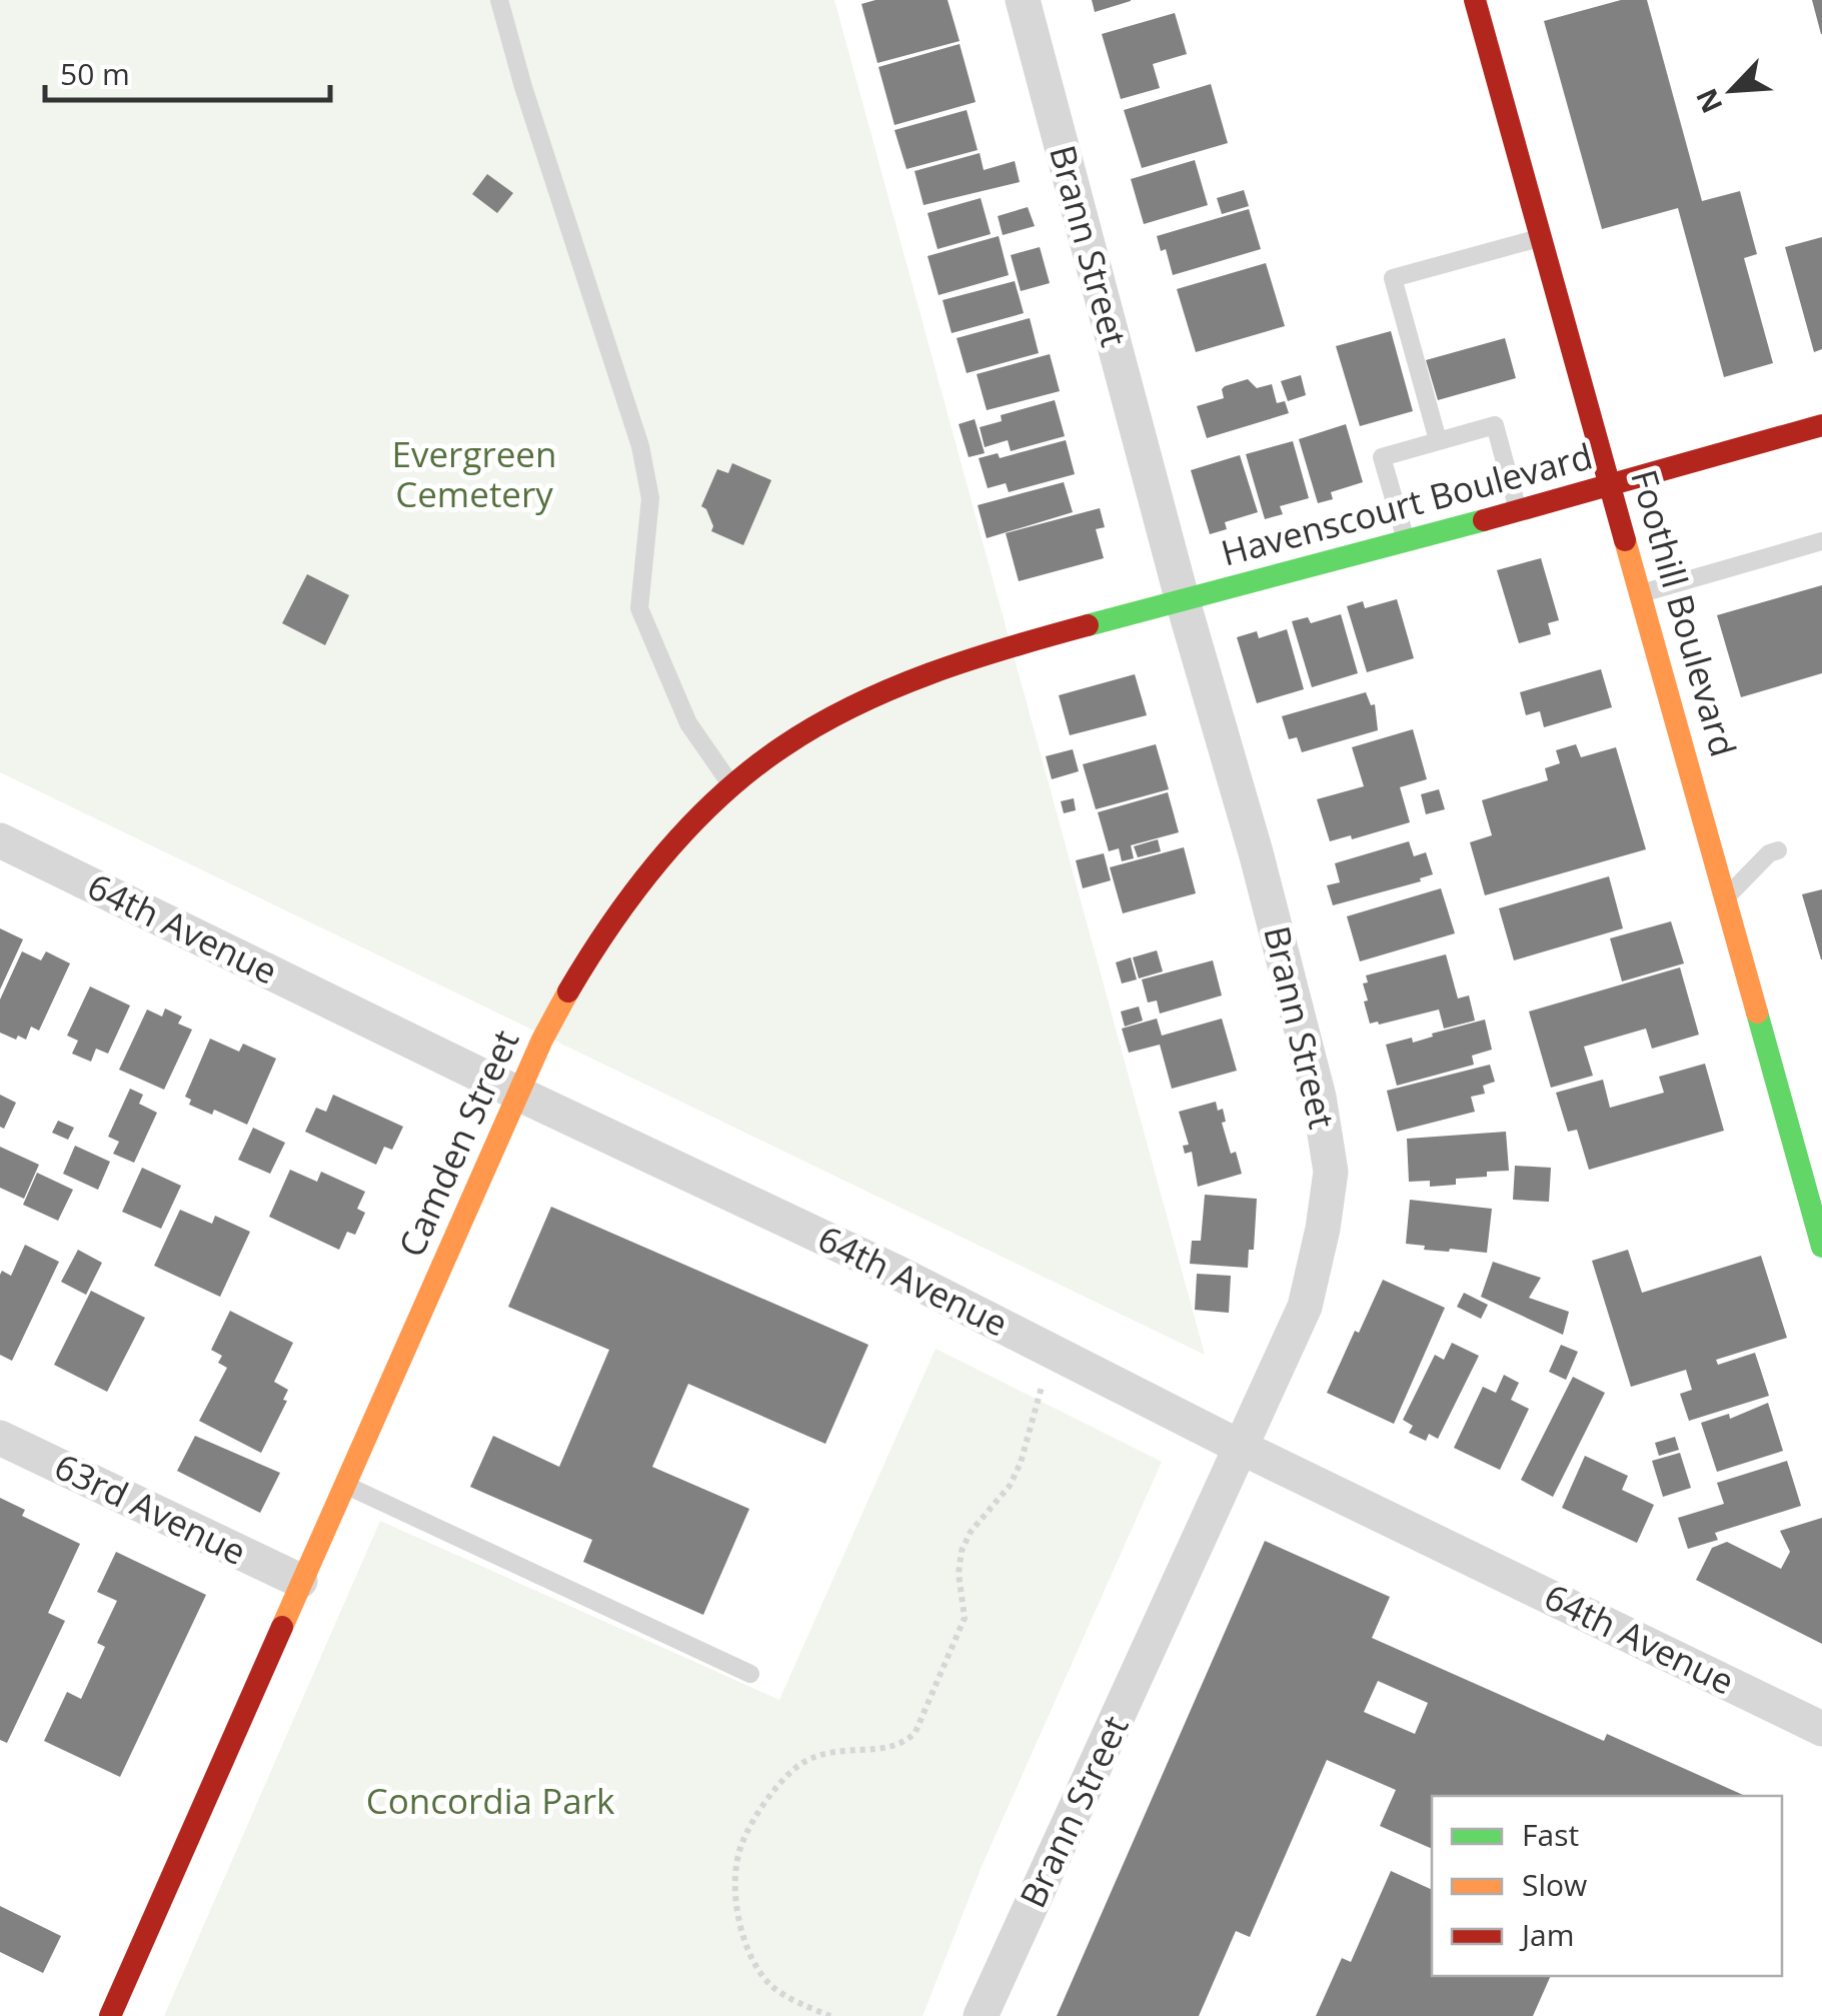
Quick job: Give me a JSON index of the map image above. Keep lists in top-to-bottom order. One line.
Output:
{"streets":{"street":["Brann Street","Havenscourt Boulevard","Foothill Boulevard","64th Avenue","Camden Street","63rd Avenue"]},"crossings":[["Brann Street","Havenscourt Boulevard"],["Brann Street","64th Avenue"],["Brann Street","Camden Street"],["Havenscourt Boulevard","Foothill Boulevard"],["Havenscourt Boulevard","Camden Street"],["64th Avenue","Camden Street"],["Camden Street","63rd Avenue"]],"parks":["Evergreen Cemetery","Concordia Park"],"legend":["Fast","Slow","Jam"],"scale_bar":"50 m","north":"bottom left"}
